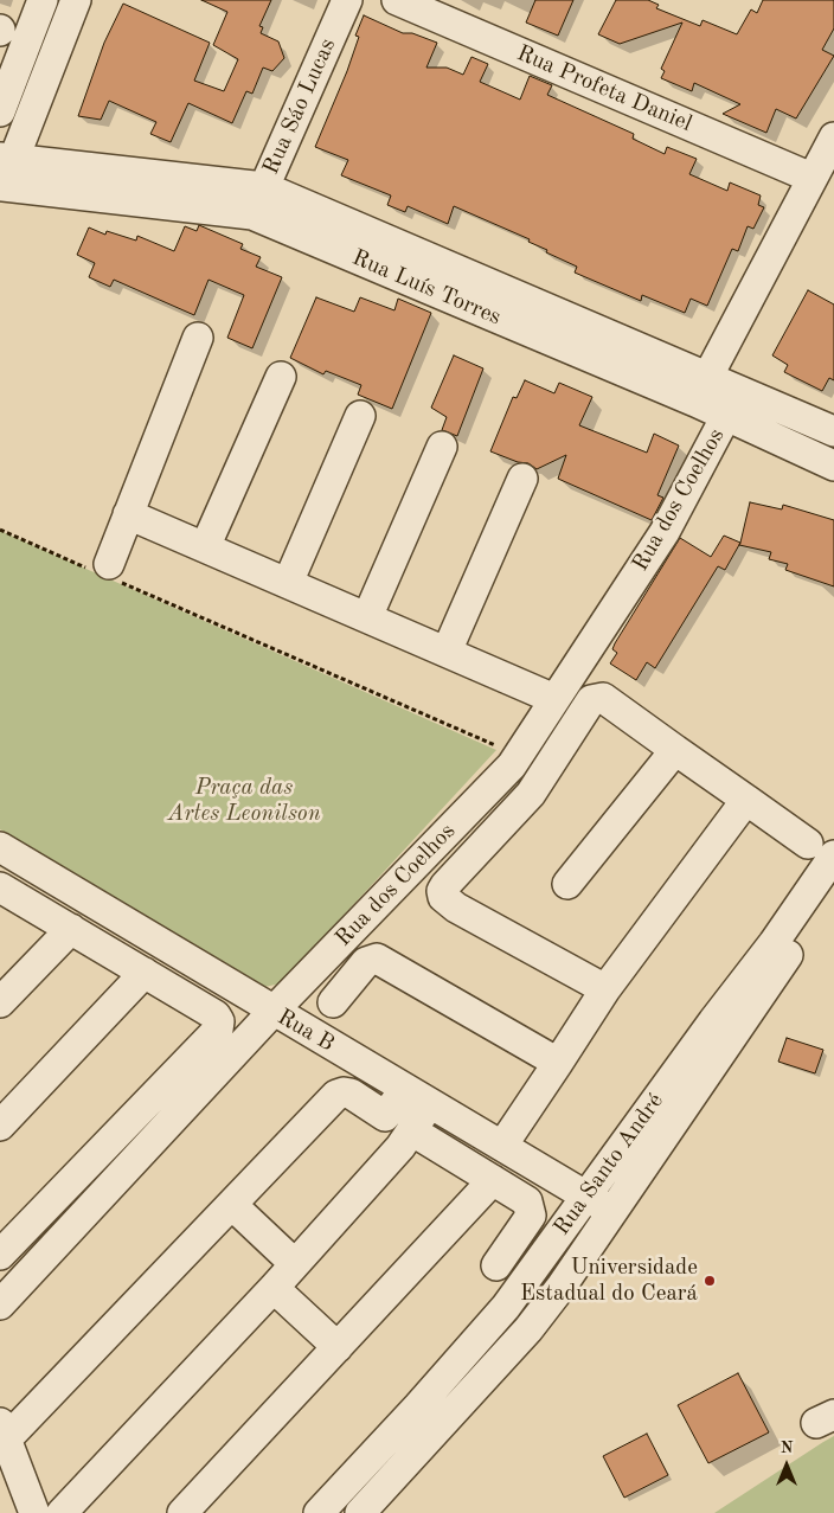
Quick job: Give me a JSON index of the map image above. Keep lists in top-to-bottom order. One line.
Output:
{"streets":{"street":["Rua Profeta Daniel","Rua Sáo Lucas","Rua Luís Torres","Rua dos Coelhos","Rua B","Rua Santo André"]},"crossings":[["Rua Sáo Lucas","Rua Luís Torres"],["Rua Luís Torres","Rua dos Coelhos"],["Rua dos Coelhos","Rua B"],["Rua B","Rua Santo André"]],"parks":["Praça das Artes Leonilson"],"places":["Universidade Estadual do Ceará"],"north":"top"}
